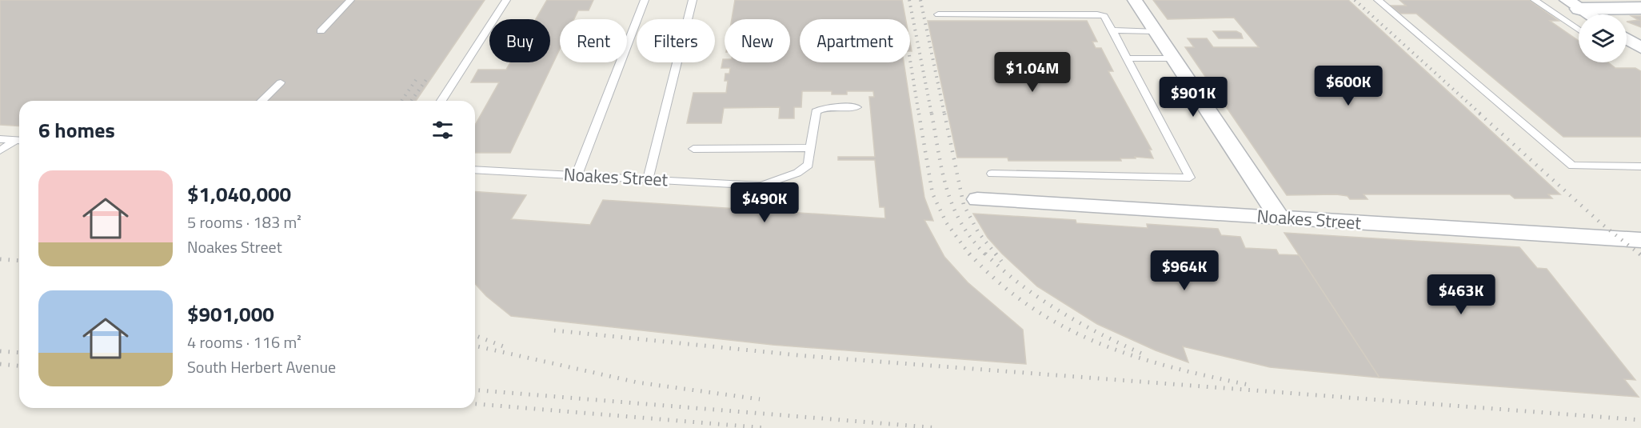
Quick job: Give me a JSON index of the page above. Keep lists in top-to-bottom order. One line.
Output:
{"streets":{"street":["Noakes Street"]},"page":{"chip":["Buy","Rent","Filters","New","Apartment"],"price":["$1.04M","$600K","$901K","$490K","$964K","$463K"],"heading":"6 homes","list":[{"name":"$1,040,000","note":"5 rooms · 183 m² · Noakes Street"},{"name":"$901,000","note":"4 rooms · 116 m² · South Herbert Avenue"}]}}
